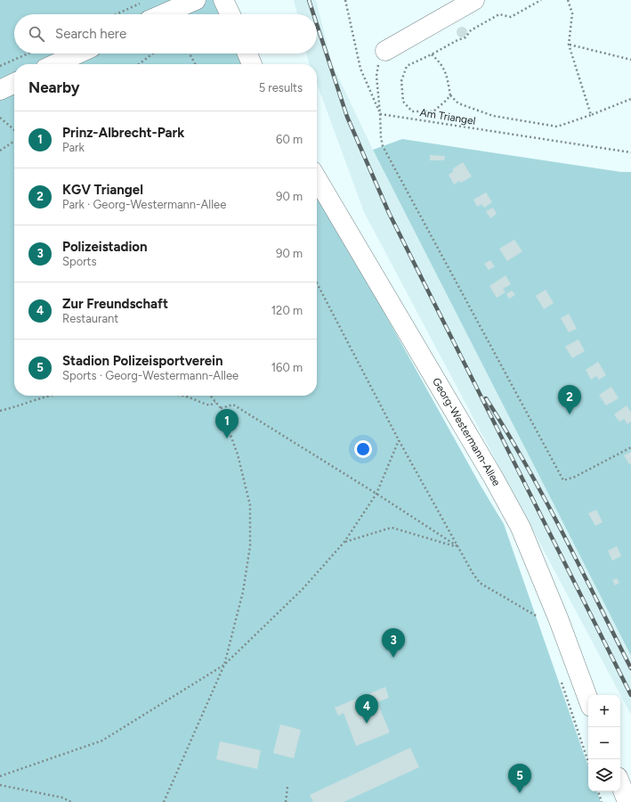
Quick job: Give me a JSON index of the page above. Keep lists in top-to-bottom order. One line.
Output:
{"streets":{"street":["Georg-Westermann-Allee"],"path":["Am Triangel"]},"page":{"search":"Search here","heading":["Nearby","5 results"],"list":[{"mark":"1","name":"Prinz-Albrecht-Park","note":"Park","value":"60 m"},{"mark":"2","name":"KGV Triangel","note":"Park · Georg-Westermann-Allee","value":"90 m"},{"mark":"3","name":"Polizeistadion","note":"Sports","value":"90 m"},{"mark":"4","name":"Zur Freundschaft","note":"Restaurant","value":"120 m"},{"mark":"5","name":"Stadion Polizeisportverein","note":"Sports · Georg-Westermann-Allee","value":"160 m"}],"pins":["2","1","3","4","5"],"map_buttons":["+","−"]}}
